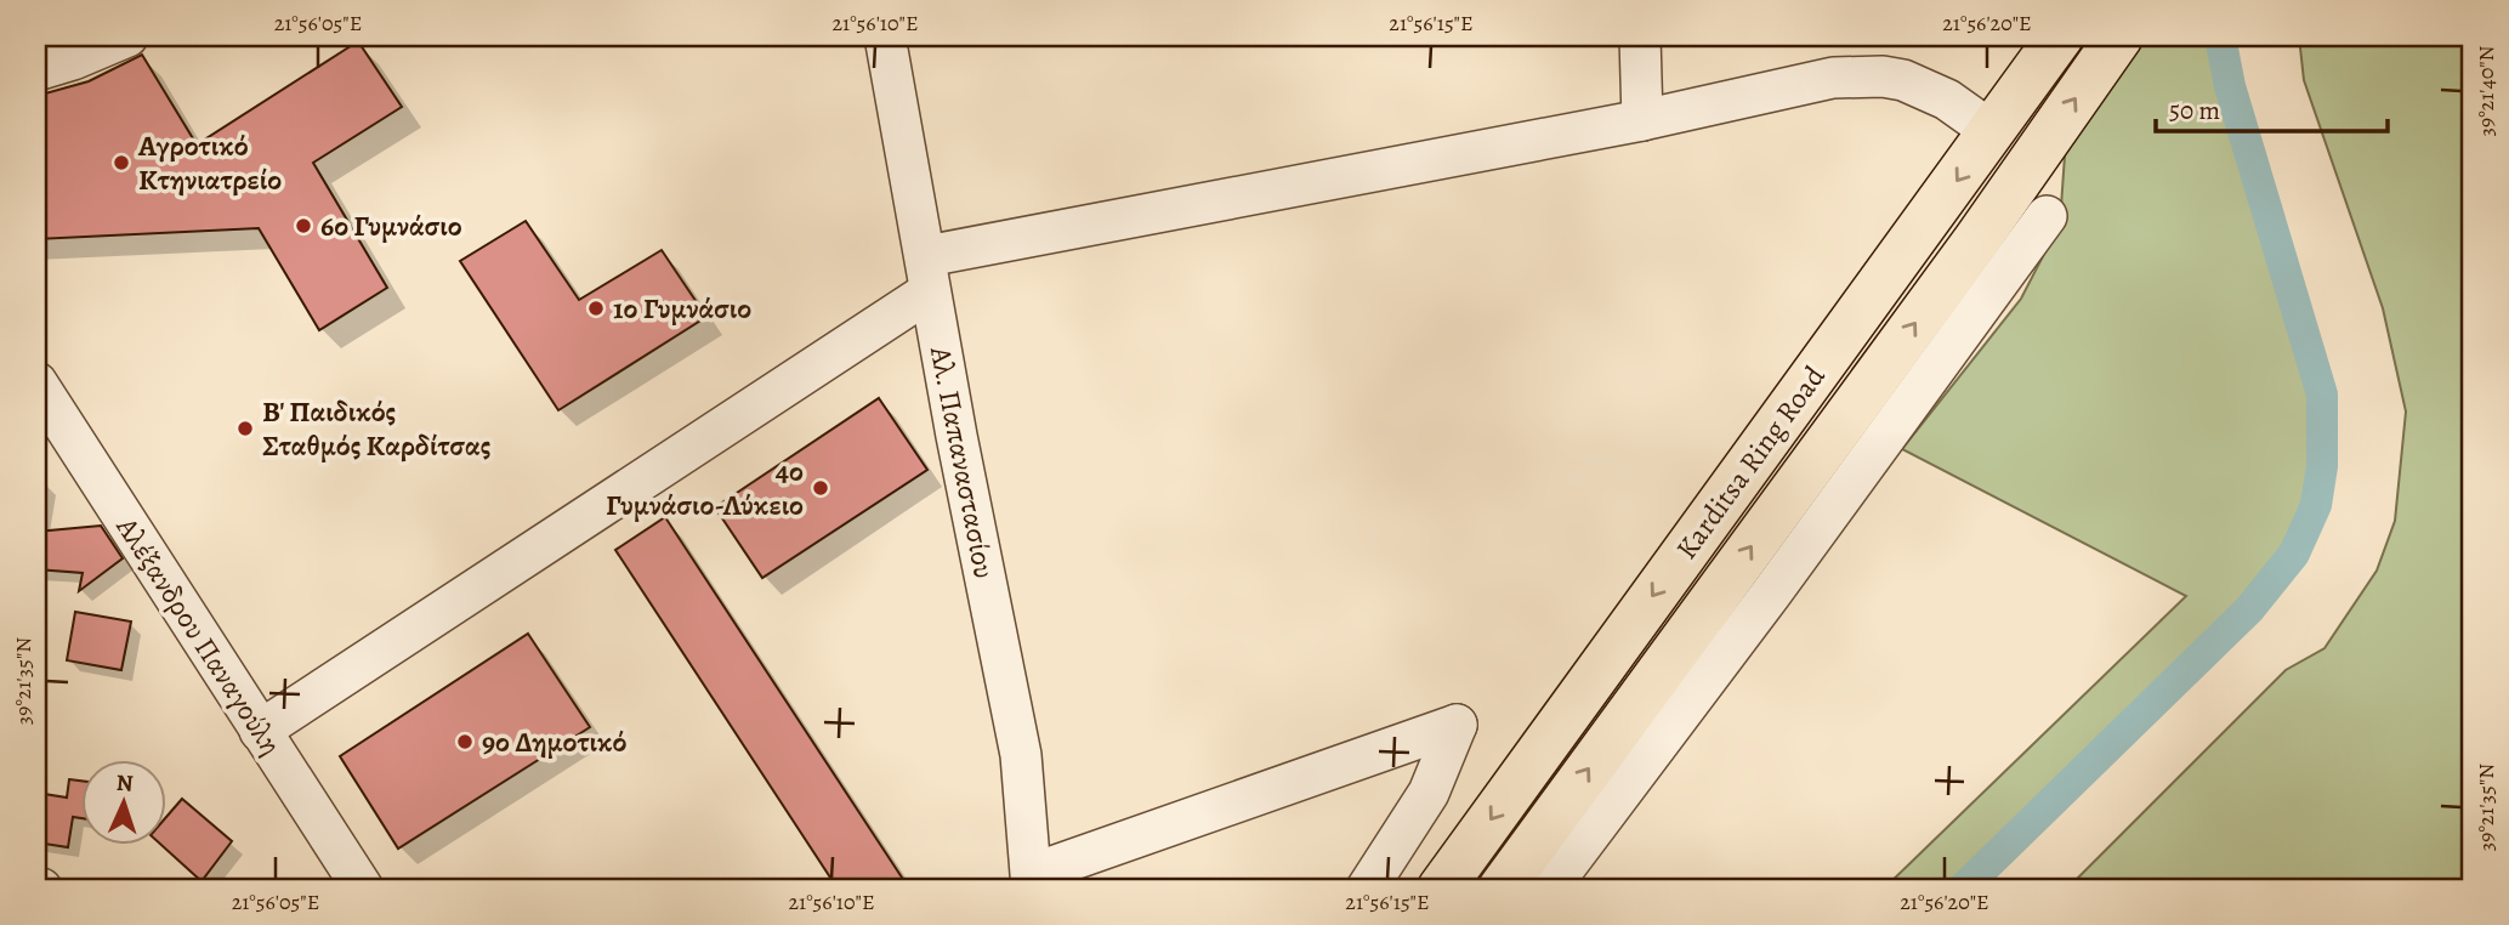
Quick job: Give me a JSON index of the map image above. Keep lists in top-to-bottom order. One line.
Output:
{"streets":{"main road":["Karditsa Ring Road"],"street":["Αλ. Παπαναστασίου","Αλέξανδρου Παναγούλη"]},"places":["Αγροτικό Κτηνιατρείο","6ο Γυμνάσιο","1ο Γυμνάσιο","Β' Παιδικός Σταθμός Καρδίτσας","4ο Γυμνάσιο-Λύκειο","9ο Δημοτικό"],"scale_bar":"50 m","north":"top","coordinates":["21°56'05\"E","21°56'10\"E","21°56'15\"E","21°56'20\"E","39°21'40\"N","39°21'35\"N"]}
